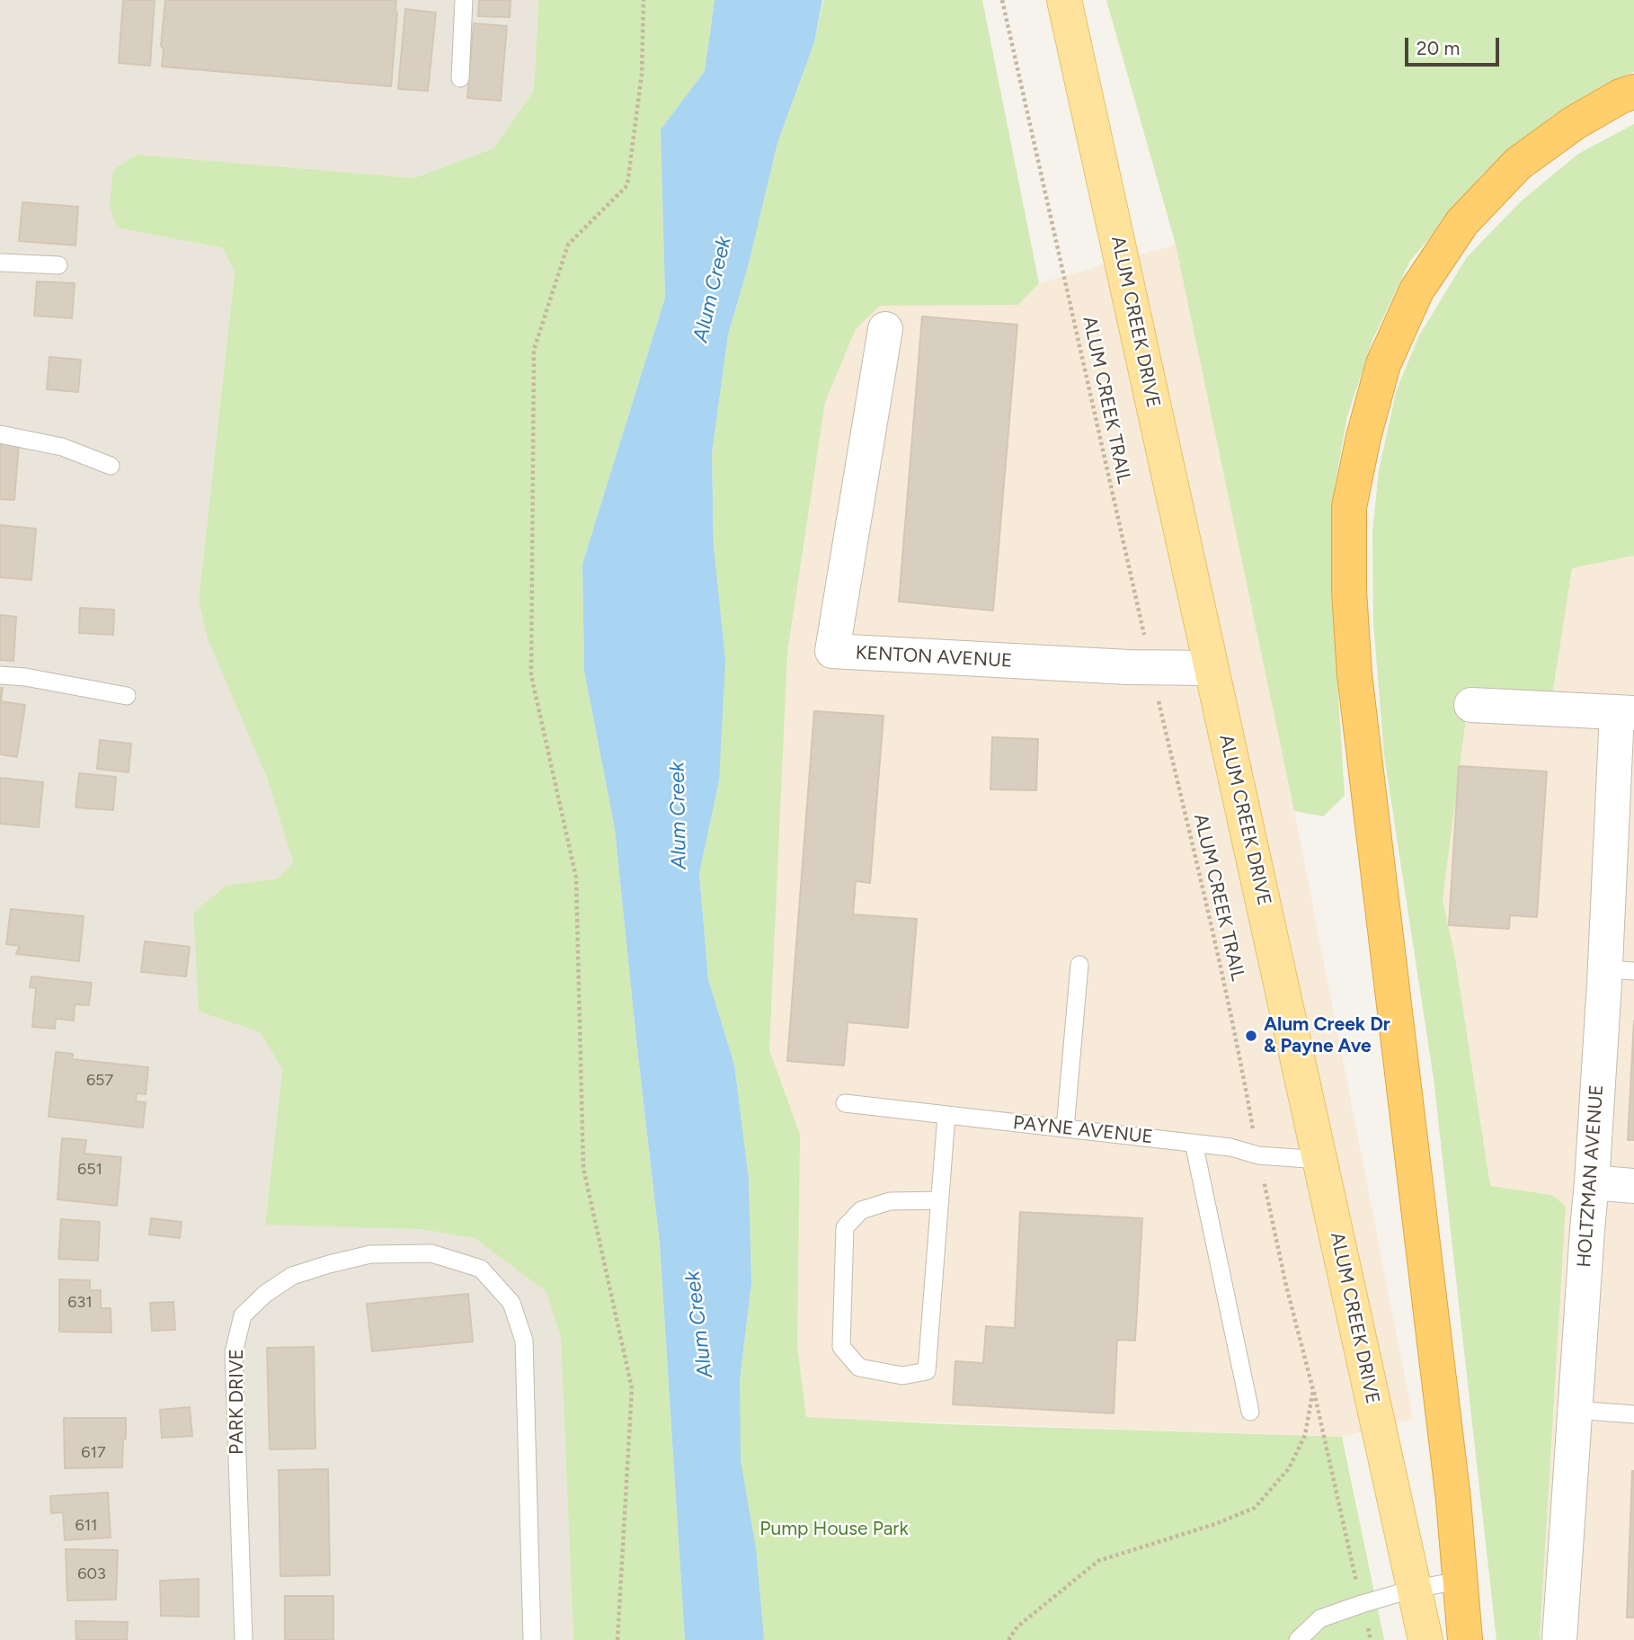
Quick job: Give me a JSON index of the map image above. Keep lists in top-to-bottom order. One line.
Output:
{"streets":{"main road":["ALUM CREEK DRIVE"],"street":["KENTON AVENUE","HOLTZMAN AVENUE"],"lane":["PAYNE AVENUE","PARK DRIVE"],"path":["ALUM CREEK TRAIL"]},"crossings":[["ALUM CREEK DRIVE","KENTON AVENUE"],["ALUM CREEK DRIVE","PAYNE AVENUE"],["ALUM CREEK TRAIL","KENTON AVENUE"],["ALUM CREEK TRAIL","PAYNE AVENUE"]],"water":["Alum Creek"],"parks":["Pump House Park"],"places":["Alum Creek Dr & Payne Ave"],"house_numbers":["657","651","631","617","611","603"],"scale_bar":"20 m"}
